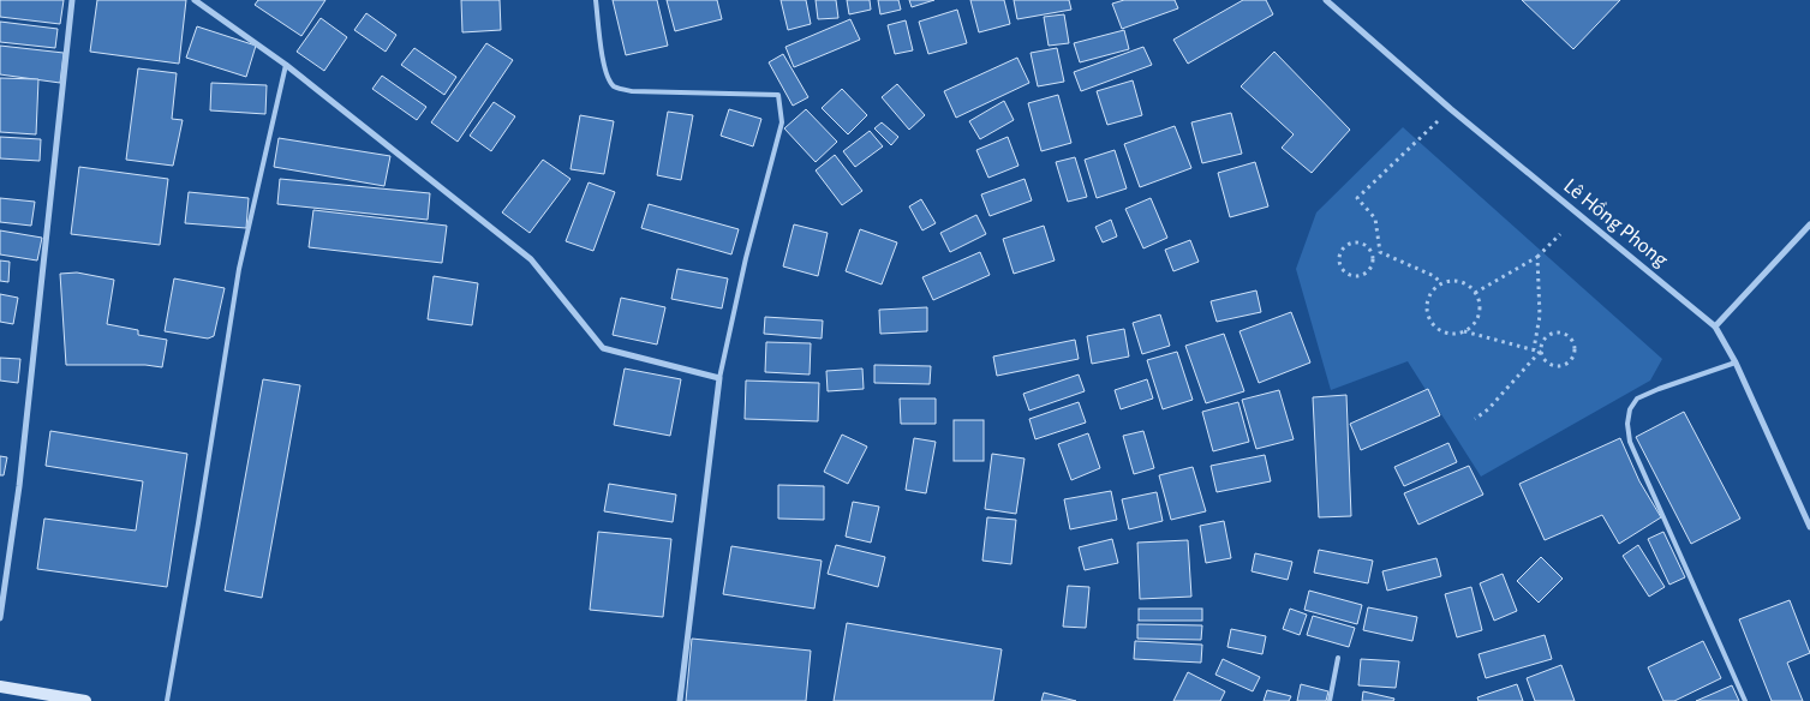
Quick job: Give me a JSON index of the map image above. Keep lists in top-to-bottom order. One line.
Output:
{"streets":{"street":["Lê Hồng Phong"]}}
